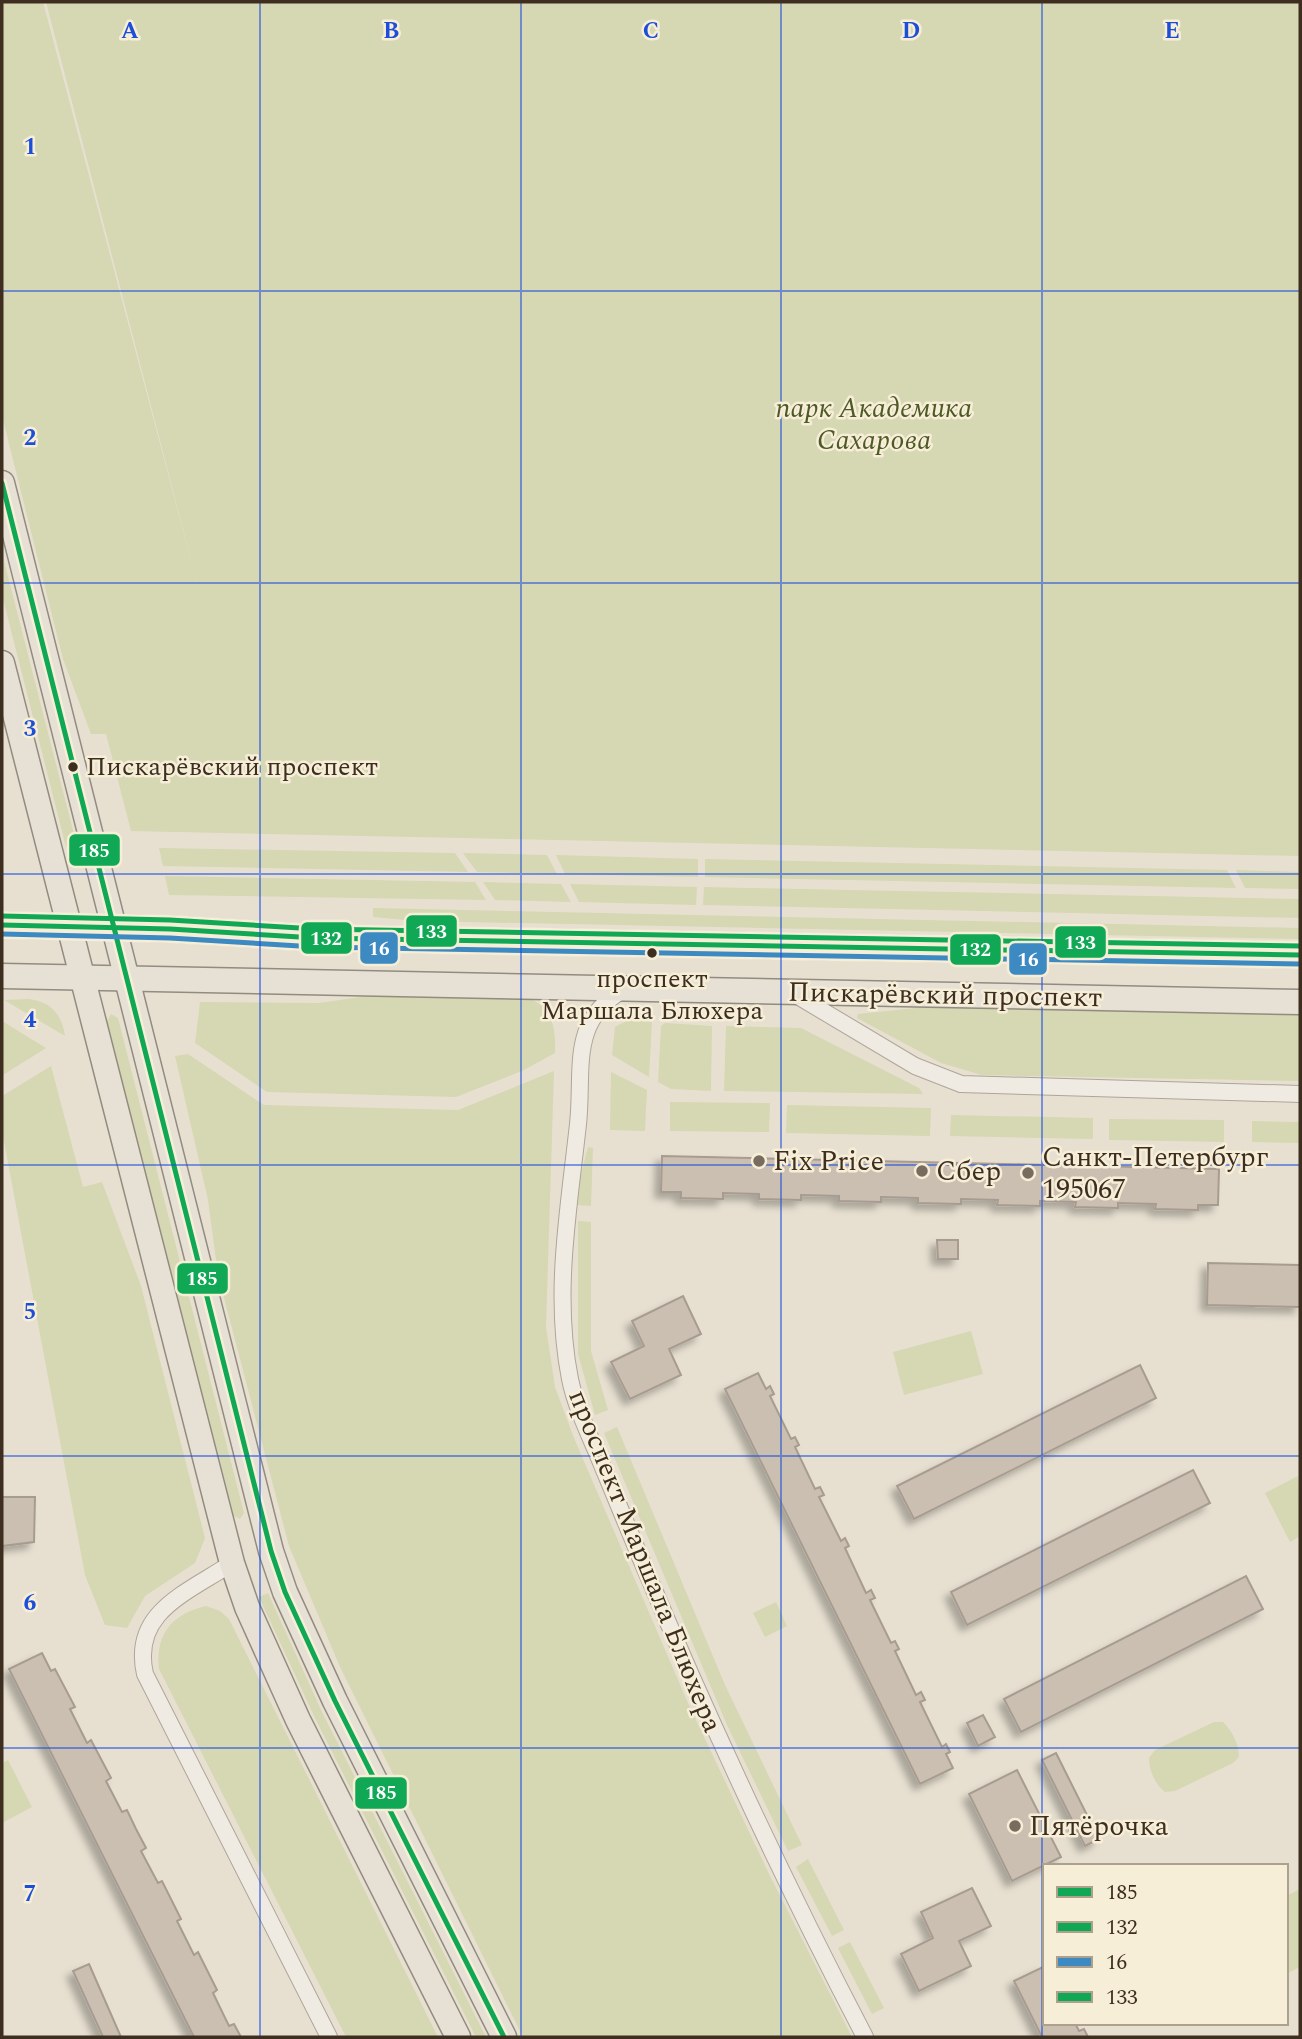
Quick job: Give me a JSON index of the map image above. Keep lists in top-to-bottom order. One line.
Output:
{"streets":{"main road":["Пискарёвский проспект"],"street":["проспект Маршала Блюхера"]},"crossings":[["Пискарёвский проспект","проспект Маршала Блюхера"]],"parks":["парк Академика Сахарова"],"places":["Пискарёвский проспект","проспект Маршала Блюхера","Fix Price","Сбер","Санкт-Петербург 195067","Пятёрочка"],"lines":["transit line 185","transit line 133","transit line 132","transit line 16"],"legend":["185","132","16","133"],"grid":{"columns":["A","B","C","D","E"],"rows":["1","2","3","4","5","6","7"]}}
